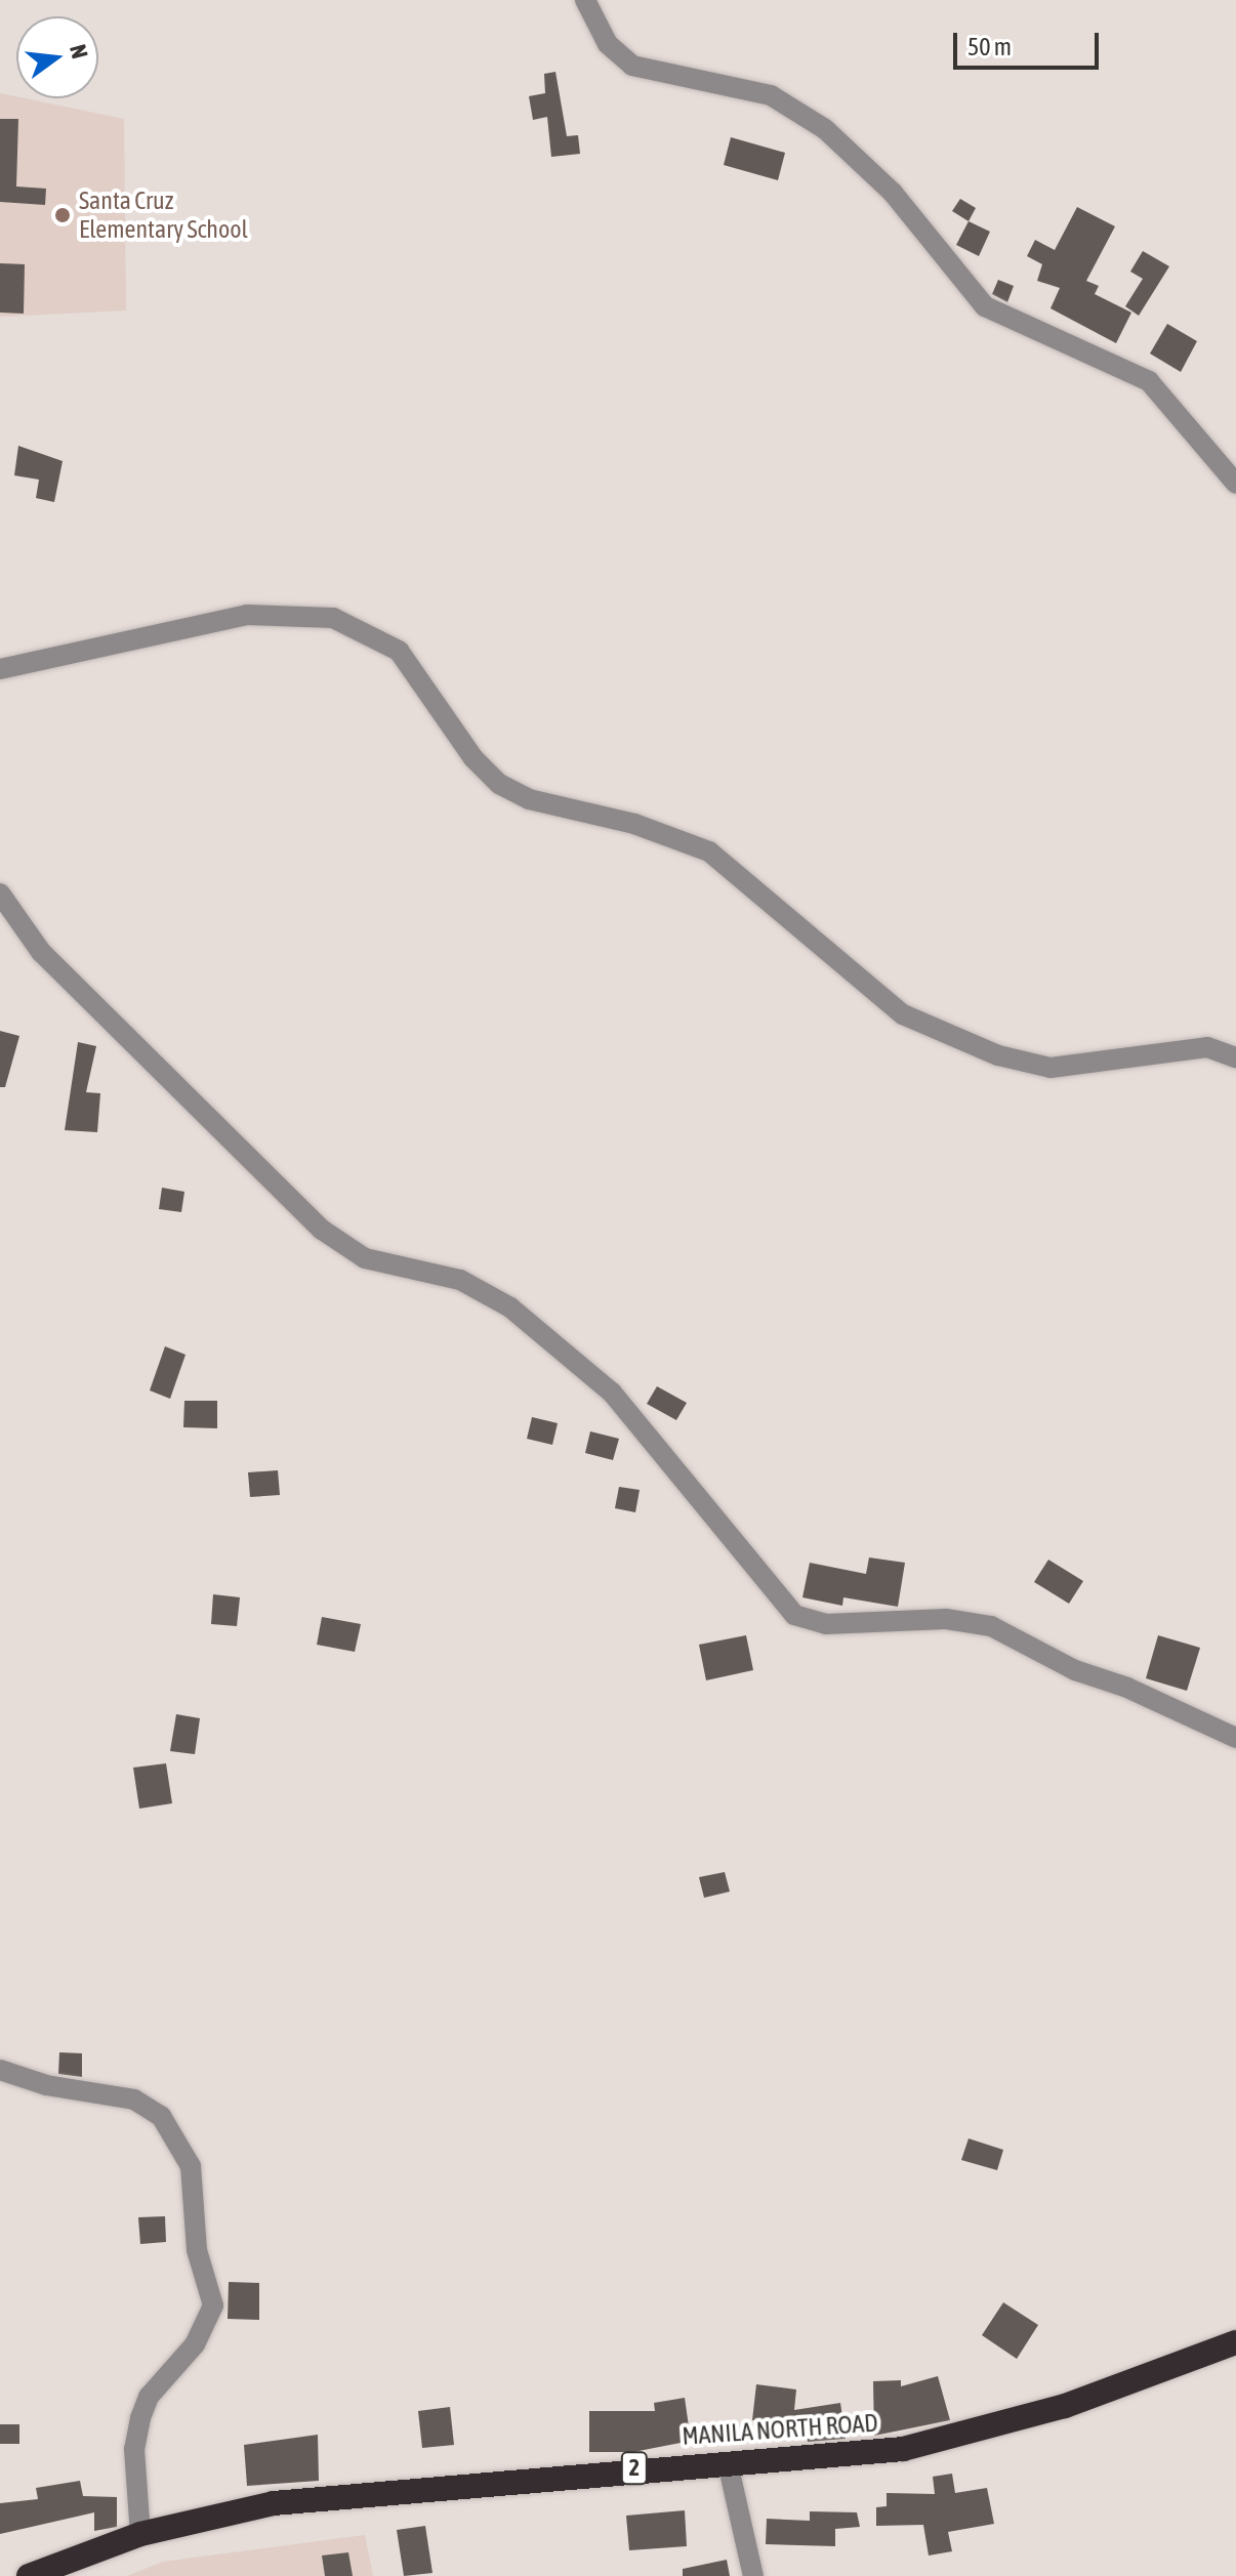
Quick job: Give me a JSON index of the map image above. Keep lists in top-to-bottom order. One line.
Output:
{"streets":{"highway":["MANILA NORTH ROAD","2"]},"places":["Santa Cruz Elementary School"],"scale_bar":"50 m","north":"right"}
